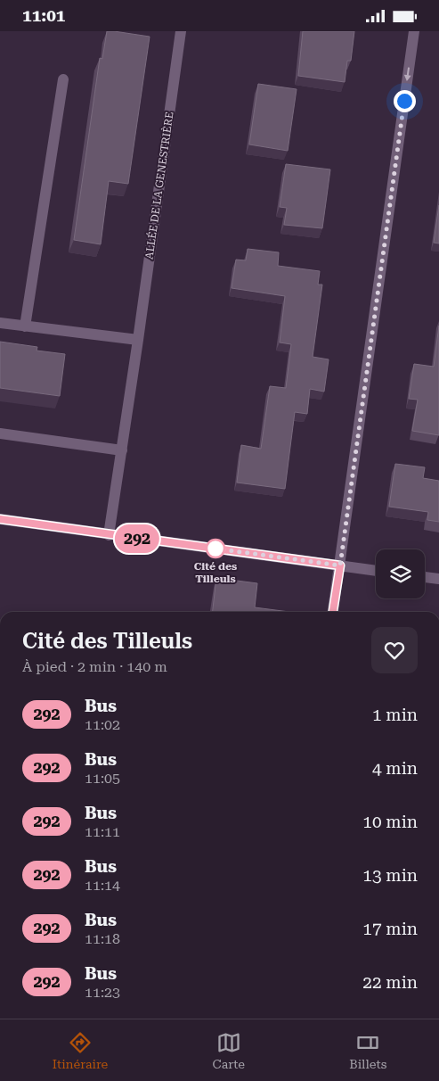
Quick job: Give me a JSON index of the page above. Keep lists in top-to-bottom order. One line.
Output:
{"streets":{"street":["ALLÉE DE LA GENESTRIÈRE"]},"places":["Cité des Tilleuls"],"lines":["bus line 292"],"page":{"status":"11:01","on_map":"292","heading":["Cité des Tilleuls","À pied · 2 min · 140 m"],"list":[{"mark":"292","name":"Bus","note":"11:02","value":"1 min"},{"mark":"292","name":"Bus","note":"11:05","value":"4 min"},{"mark":"292","name":"Bus","note":"11:11","value":"10 min"},{"mark":"292","name":"Bus","note":"11:14","value":"13 min"},{"mark":"292","name":"Bus","note":"11:18","value":"17 min"},{"mark":"292","name":"Bus","note":"11:23","value":"22 min"}],"tabs":["Itinéraire","Carte","Billets"]}}
